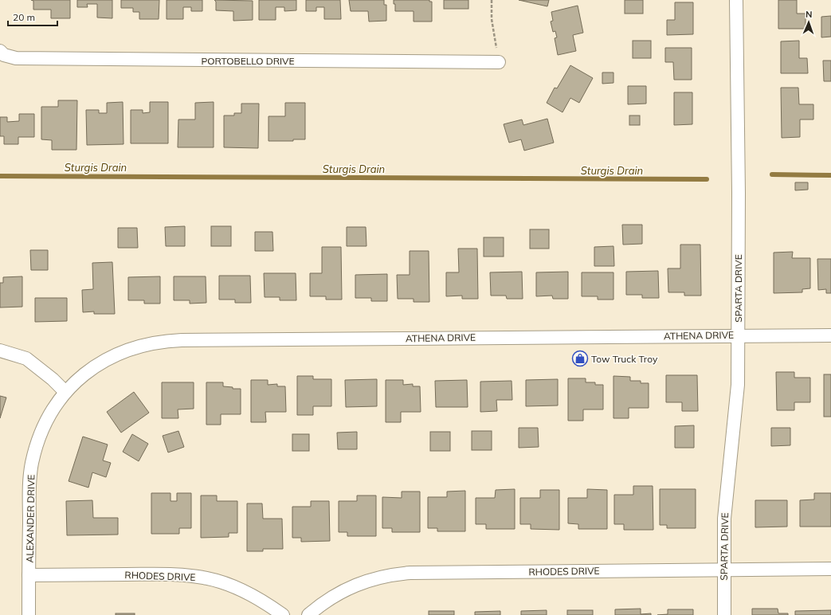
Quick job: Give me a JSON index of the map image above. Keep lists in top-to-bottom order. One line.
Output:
{"streets":{"street":["PORTOBELLO DRIVE","SPARTA DRIVE","ATHENA DRIVE","ALEXANDER DRIVE","RHODES DRIVE"]},"crossings":[["SPARTA DRIVE","ATHENA DRIVE"],["SPARTA DRIVE","RHODES DRIVE"],["ATHENA DRIVE","ALEXANDER DRIVE"],["ALEXANDER DRIVE","RHODES DRIVE"]],"water":["Sturgis Drain"],"places":{"shop":["Tow Truck Troy"]},"scale_bar":"20 m","north":"top"}
